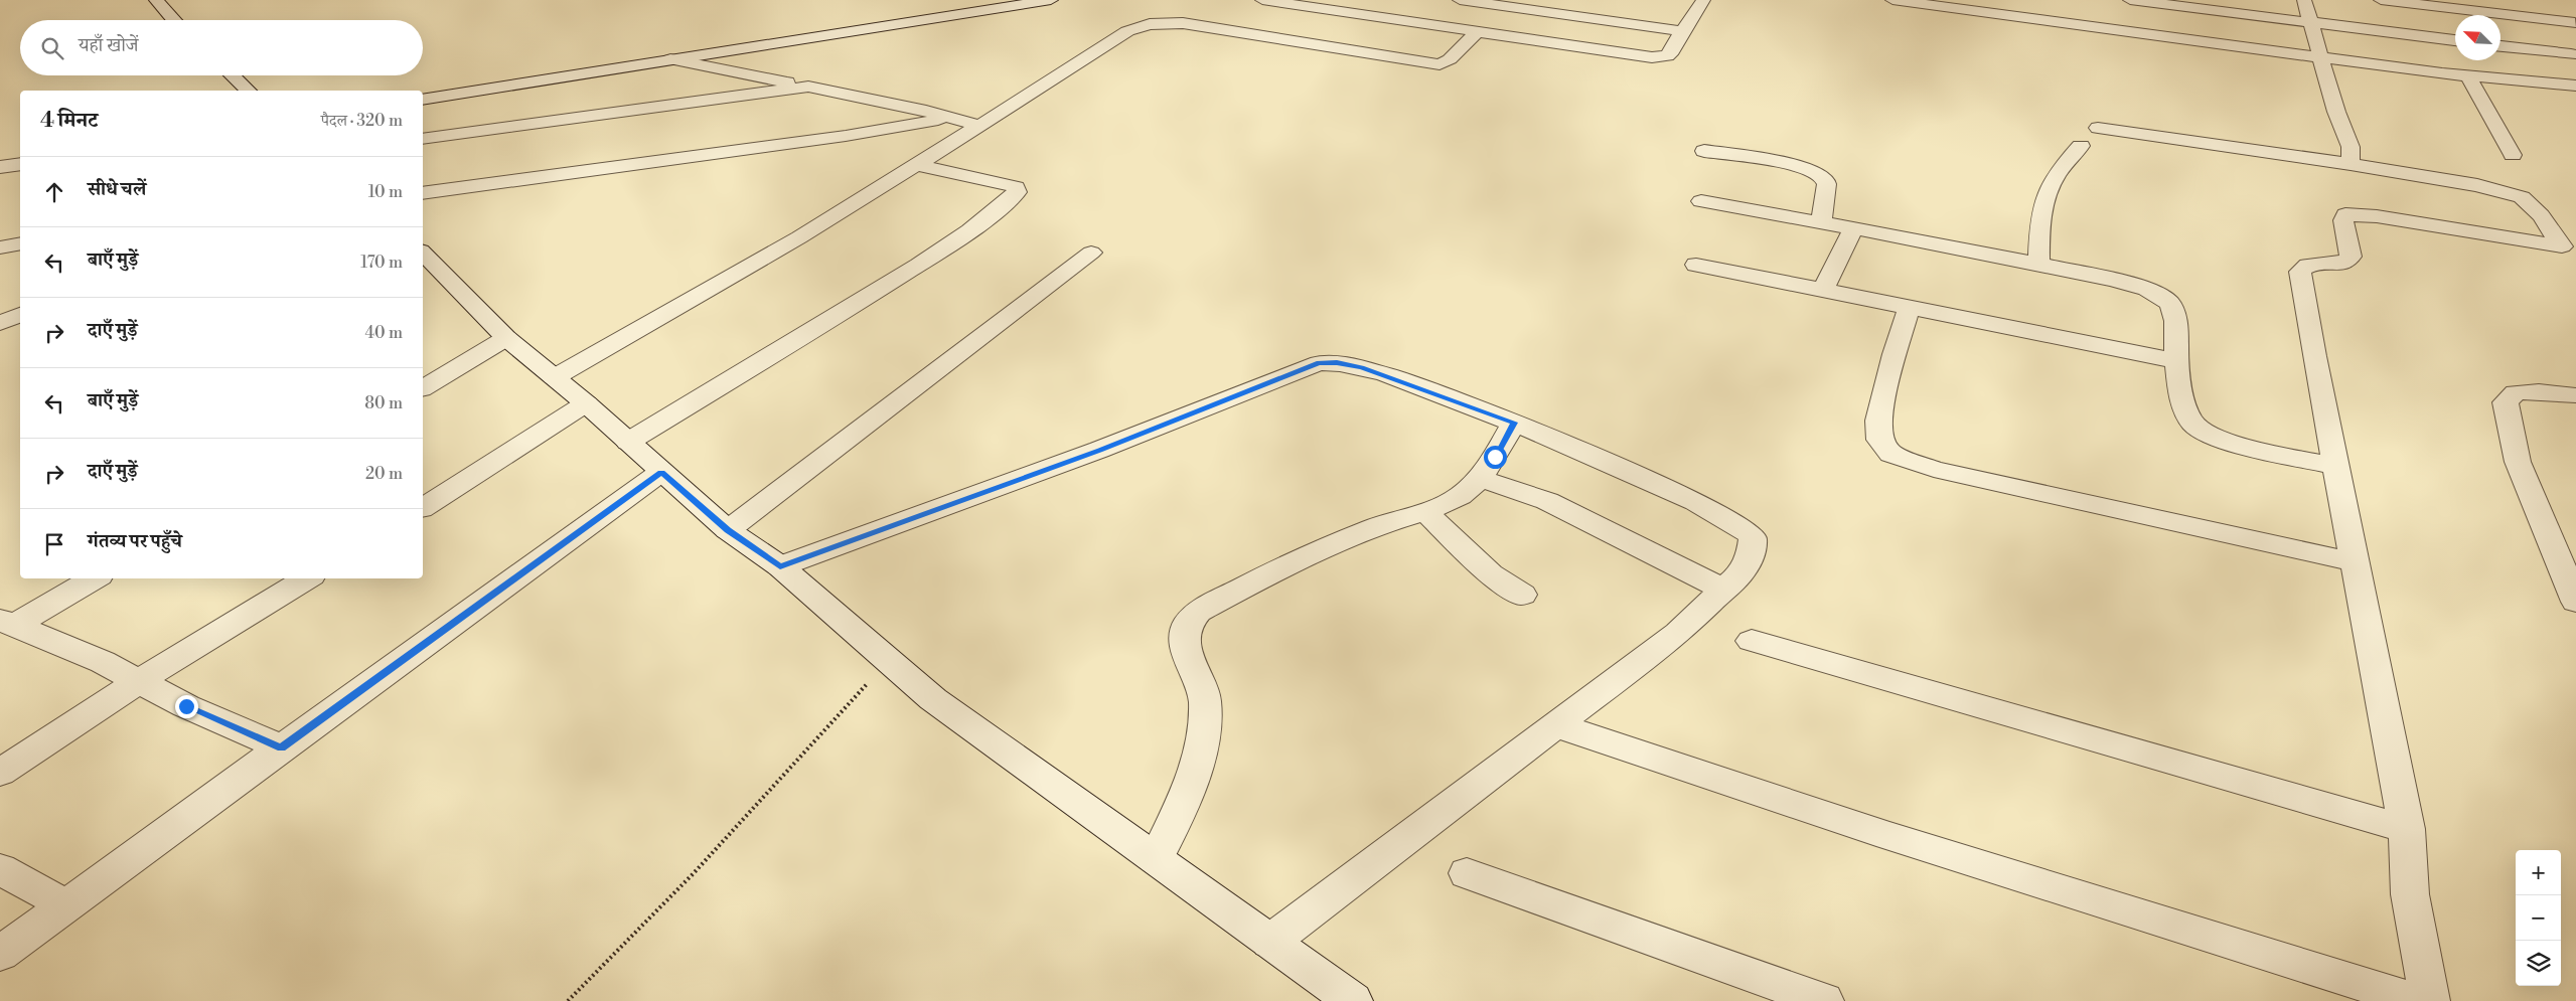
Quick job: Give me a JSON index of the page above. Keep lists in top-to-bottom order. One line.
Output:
{"north":"top left","page":{"search":"यहाँ खोजें","heading":["4 मिनट","पैदल · 320 m"],"list":[["सीधे चलें","10 m"],["बाएँ मुड़ें","170 m"],["दाएँ मुड़ें","40 m"],["बाएँ मुड़ें","80 m"],["दाएँ मुड़ें","20 m"],"गंतव्य पर पहुँचे"],"map_buttons":["+","−"]}}
